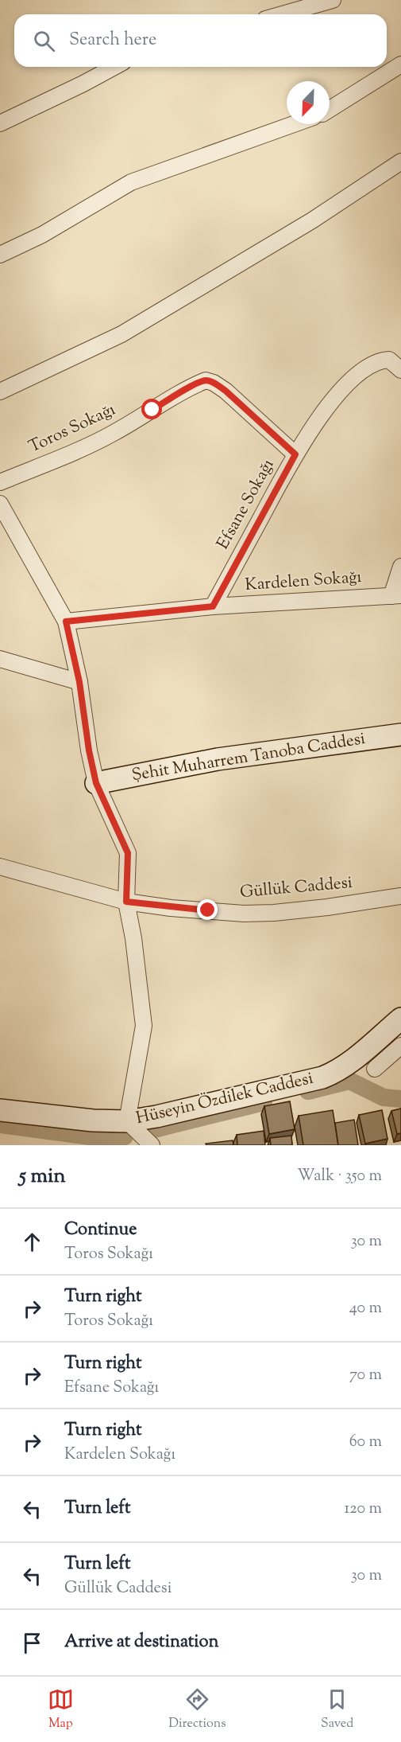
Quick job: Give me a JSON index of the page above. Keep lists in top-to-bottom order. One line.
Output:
{"streets":{"street":["Toros Sokağı","Efsane Sokağı","Kardelen Sokağı","Şehit Muharrem Tanoba Caddesi","Güllük Caddesi","Hüseyin Özdilek Caddesi"]},"crossings":[["Toros Sokağı","Efsane Sokağı"],["Efsane Sokağı","Kardelen Sokağı"]],"north":"bottom left","page":{"search":"Search here","heading":["5 min","Walk · 350 m"],"list":[["Continue","Toros Sokağı","30 m"],["Turn right","Toros Sokağı","40 m"],["Turn right","Efsane Sokağı","70 m"],["Turn right","Kardelen Sokağı","60 m"],["Turn left","120 m"],["Turn left","Güllük Caddesi","30 m"],"Arrive at destination"],"nav":["Map","Directions","Saved"]}}
